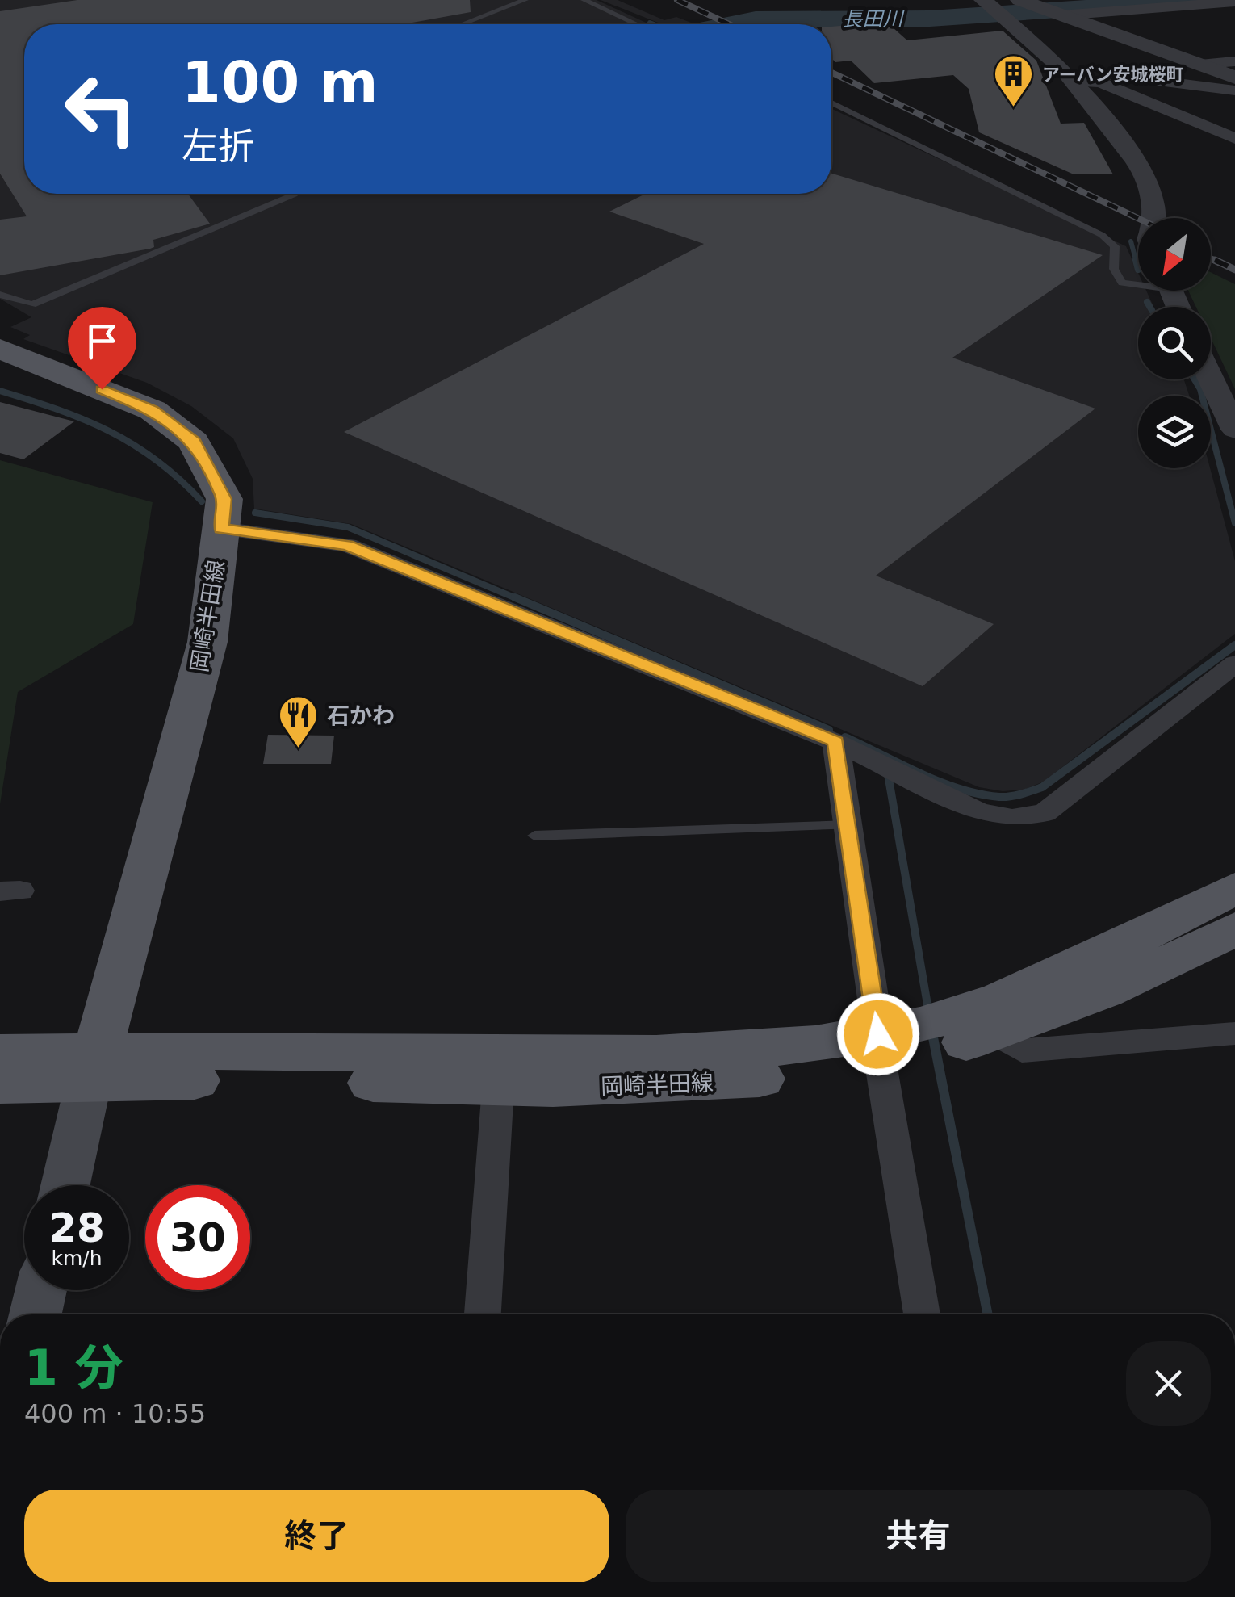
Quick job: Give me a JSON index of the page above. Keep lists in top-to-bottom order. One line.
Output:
{"streets":{"main road":["岡崎半田線"]},"water":["長田川"],"places":{"building":["アーバン安城桜町"],"restaurant":["石かわ"]},"north":"bottom left","page":{"turn":["100 m","左折"],"speed":"28 km/h","limit":"30","heading":["1 分","400 m · 10:55"],"buttons":["終了","共有"]}}
